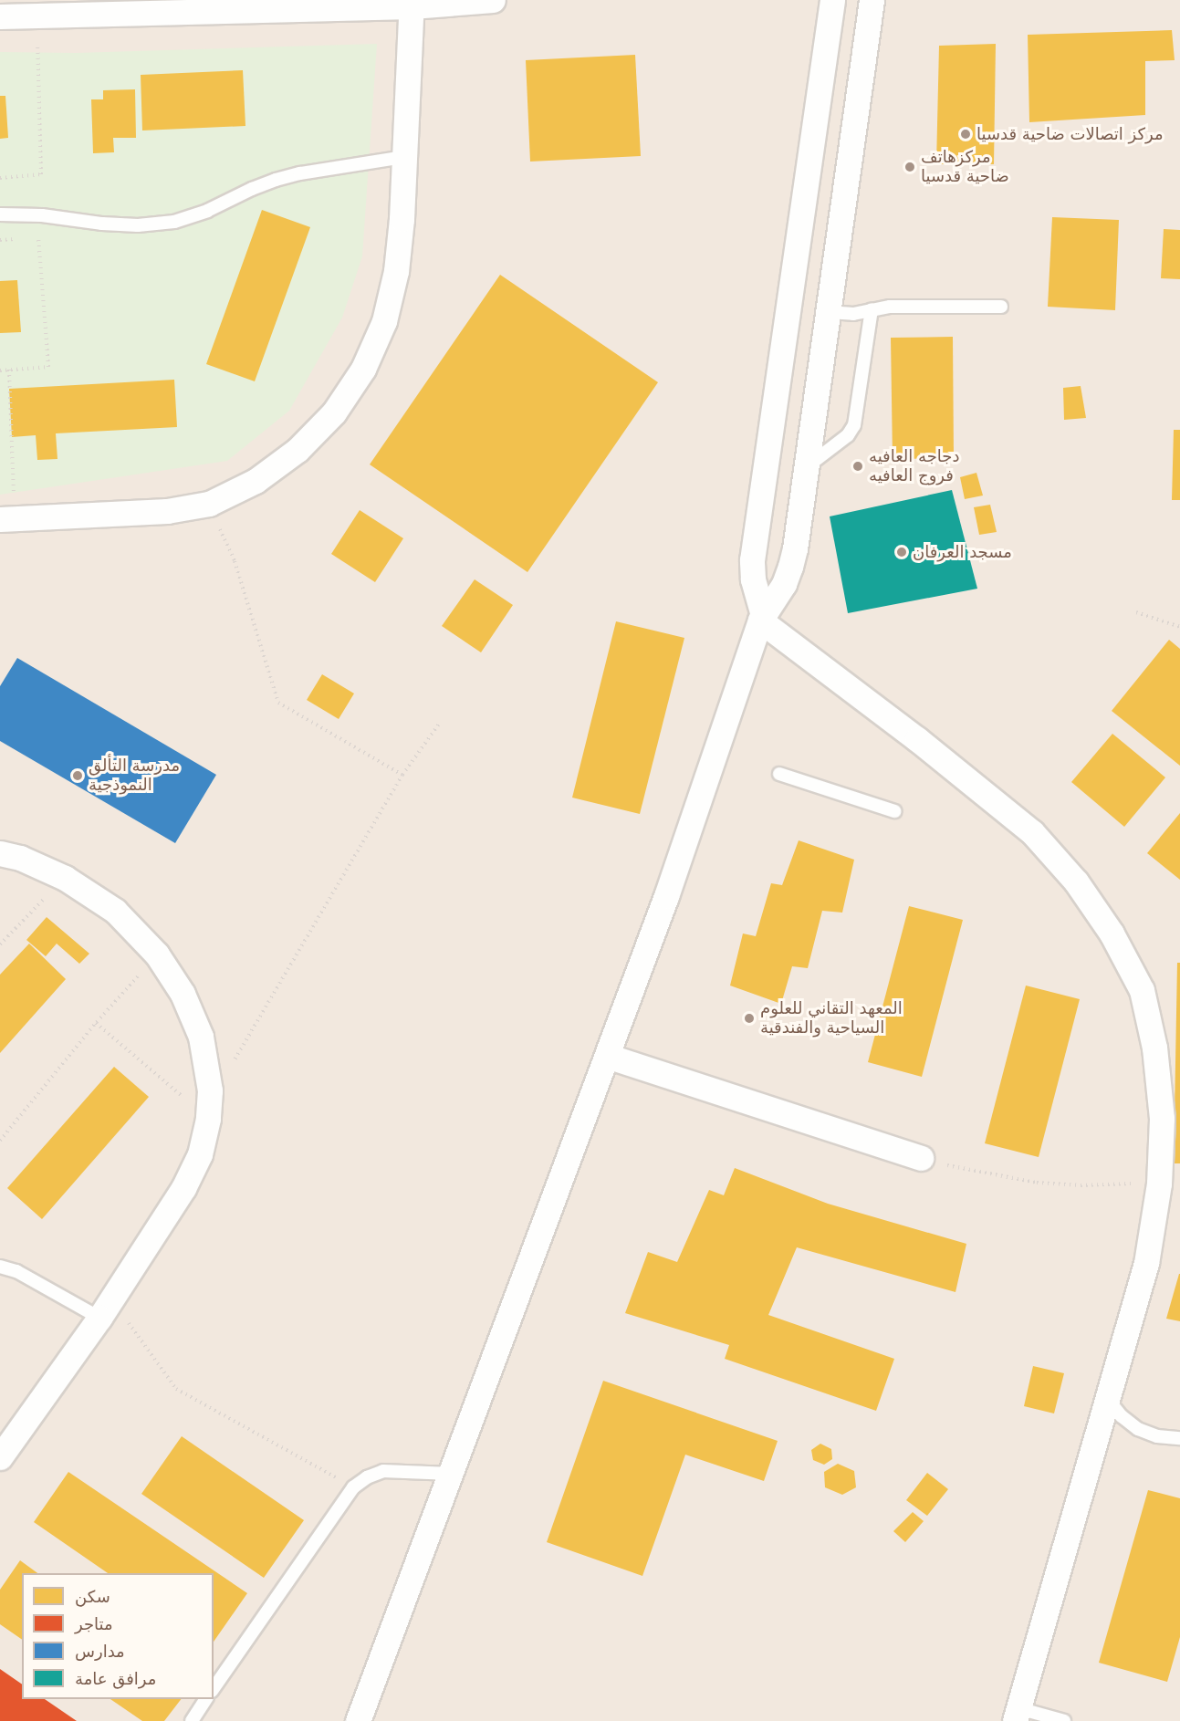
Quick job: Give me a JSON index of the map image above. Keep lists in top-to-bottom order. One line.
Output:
{"places":["مركز اتصالات ضاحية قدسيا","مركزهاتف ضاحية قدسيا","دجاجه العافيه فروج العافيه","مسجد العرفان","مدرسة التألق النموذجية","المعهد التقاني للعلوم السياحية والفندقية"],"legend":["سكن","متاجر","مدارس","مرافق عامة"]}
